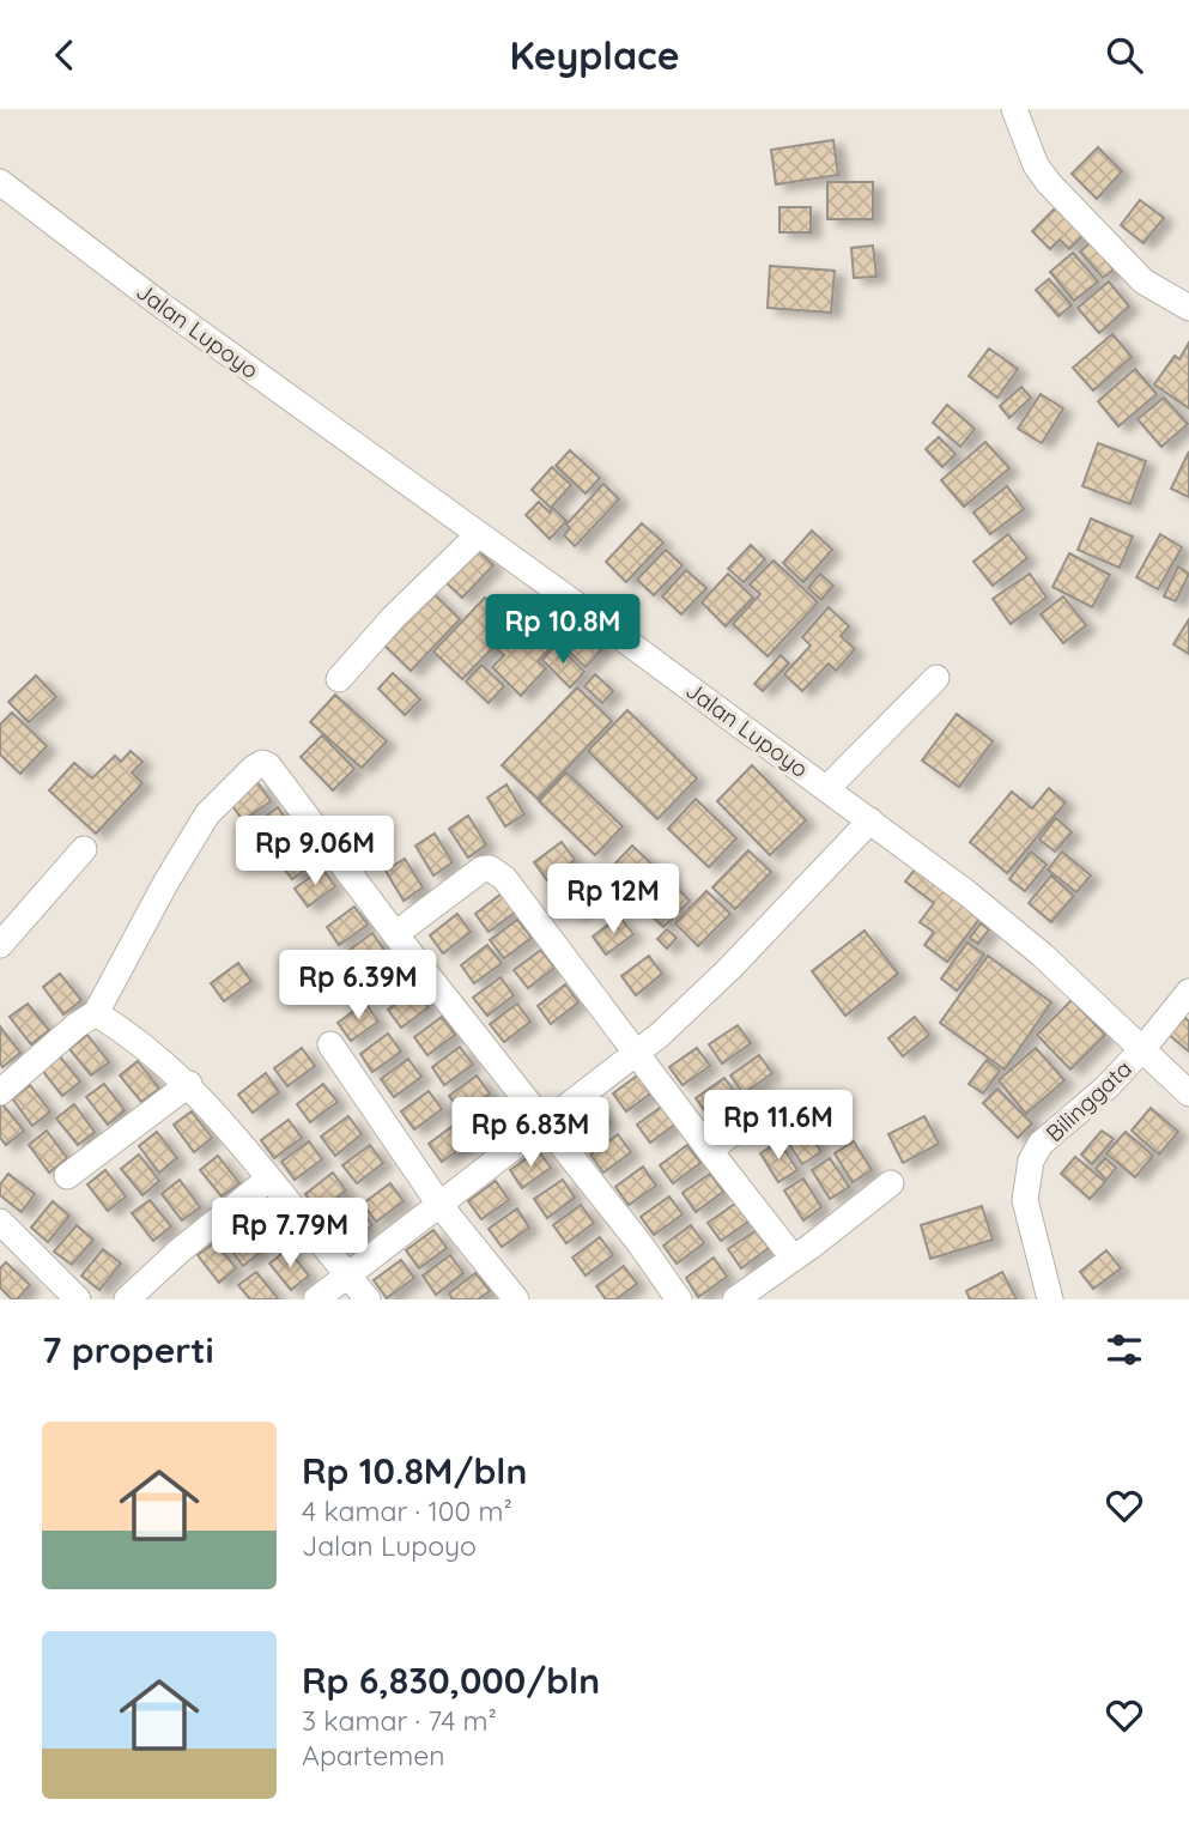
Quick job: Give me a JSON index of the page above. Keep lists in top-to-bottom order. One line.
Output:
{"streets":{"street":["Jalan Lupoyo","Bilinggata"]},"crossings":[["Jalan Lupoyo","Bilinggata"]],"page":{"header":"Keyplace","price":["Rp 10.8M","Rp 9.06M","Rp 12M","Rp 6.39M","Rp 11.6M","Rp 6.83M","Rp 7.79M"],"heading":"7 properti","list":[{"name":"Rp 10.8M/bln","note":"4 kamar · 100 m² · Jalan Lupoyo"},{"name":"Rp 6,830,000/bln","note":"3 kamar · 74 m² · Apartemen"}]}}
